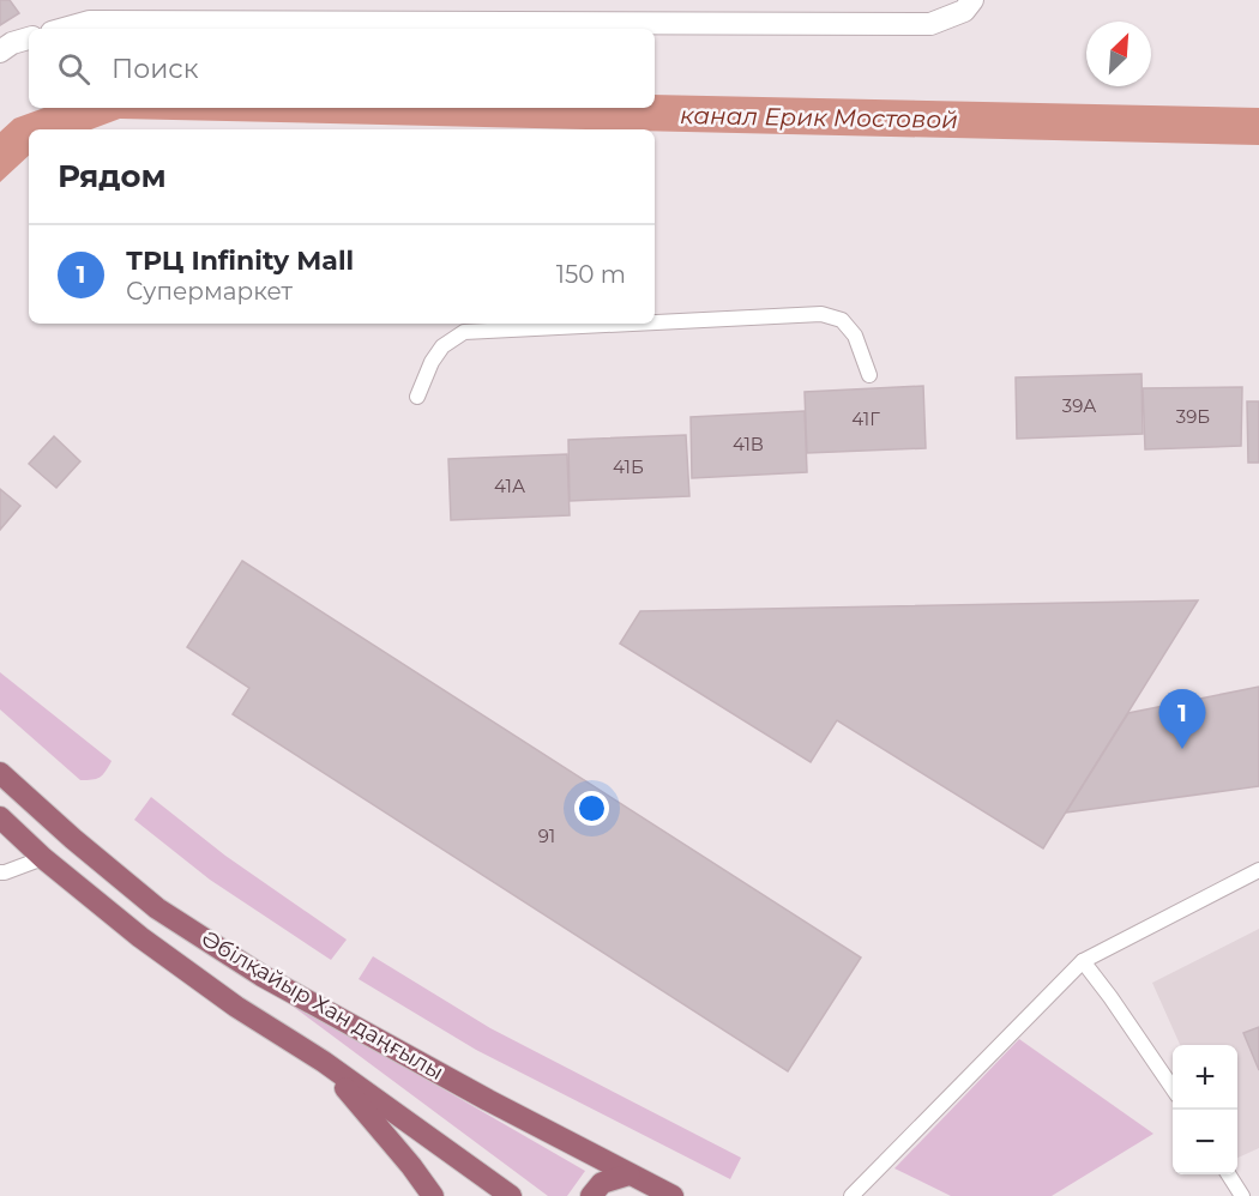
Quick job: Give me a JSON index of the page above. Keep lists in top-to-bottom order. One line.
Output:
{"streets":{"main road":["Әбілқайыр Хан даңғылы"]},"water":["канал Ерик Мостовой"],"house_numbers":["39А","39Б","41Г","41В","41Б","41А","91"],"north":"top right","page":{"search":"Поиск","heading":"Рядом","list":[{"mark":"1","name":"ТРЦ Infinity Mall","note":"Супермаркет","value":"150 m"}],"pins":"1","map_buttons":["+","−"]}}
